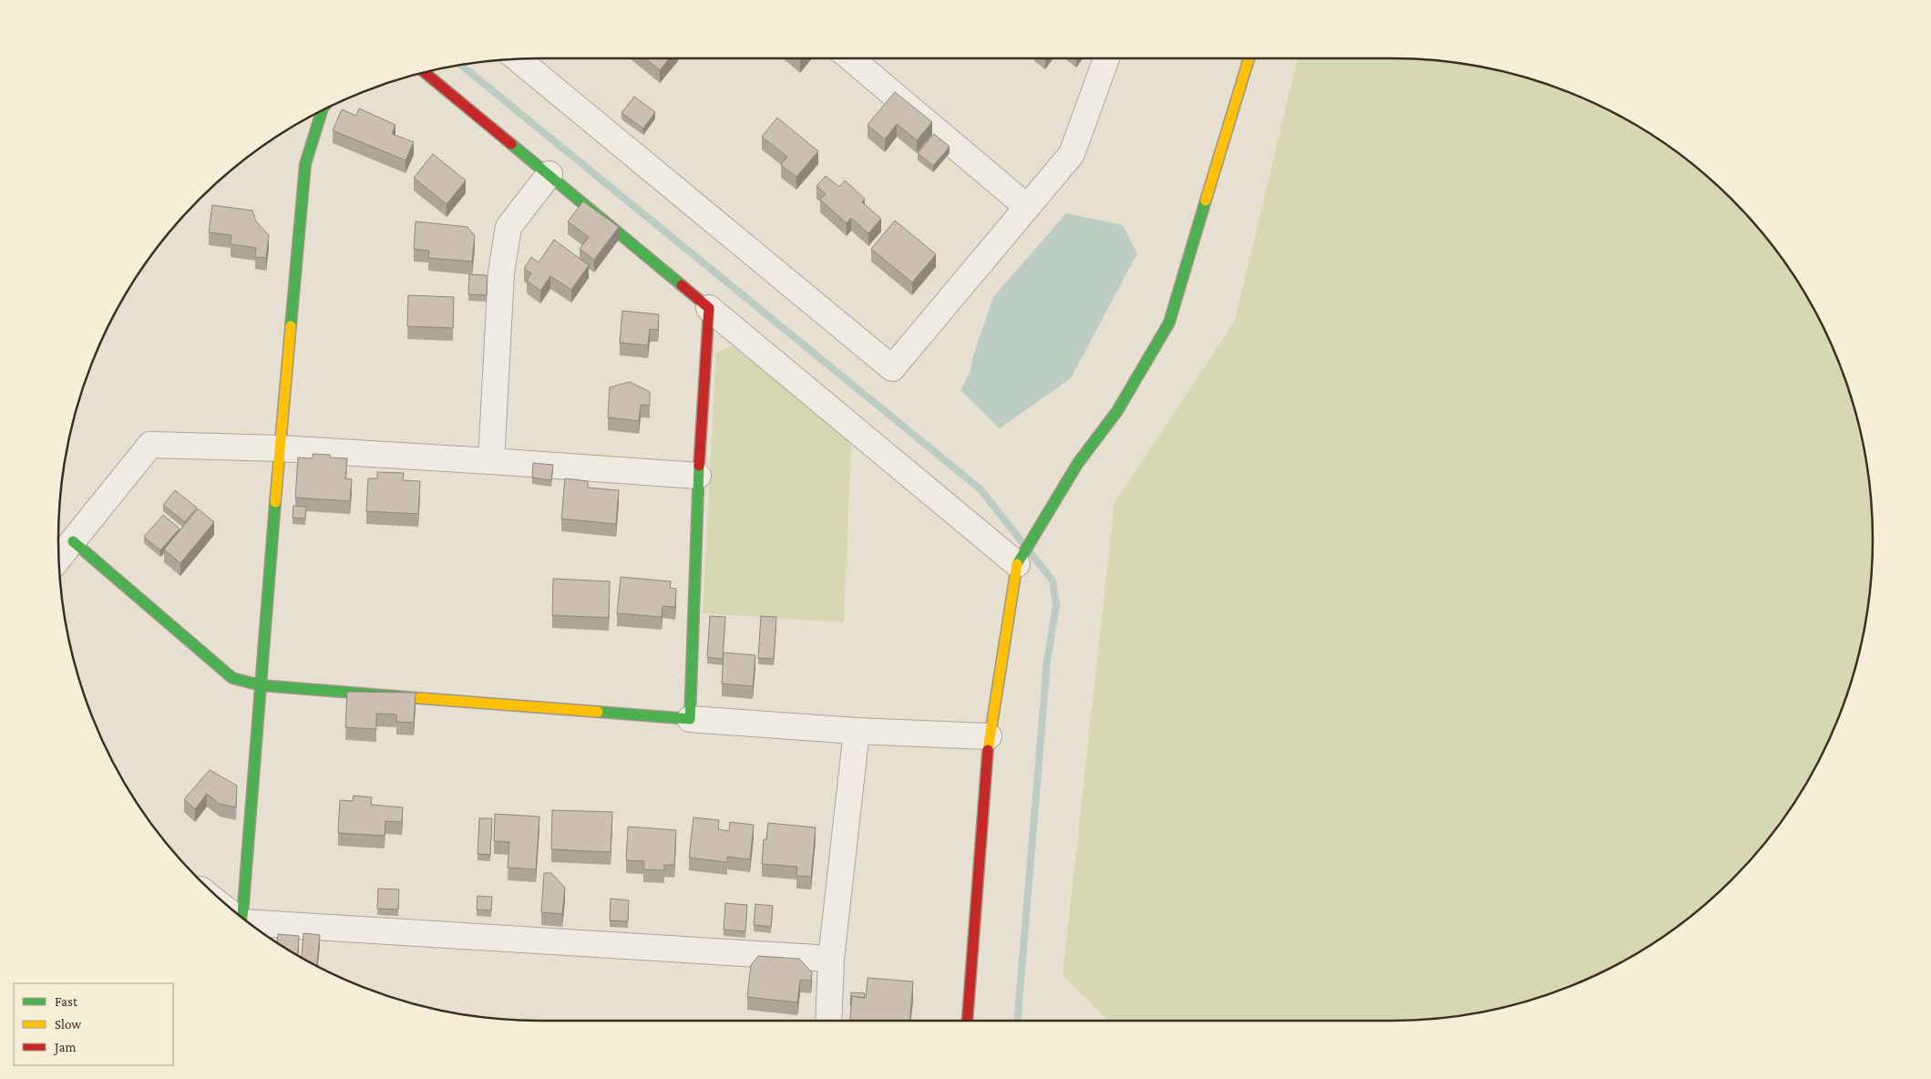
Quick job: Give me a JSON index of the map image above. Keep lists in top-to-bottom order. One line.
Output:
{"legend":["Fast","Slow","Jam"]}
